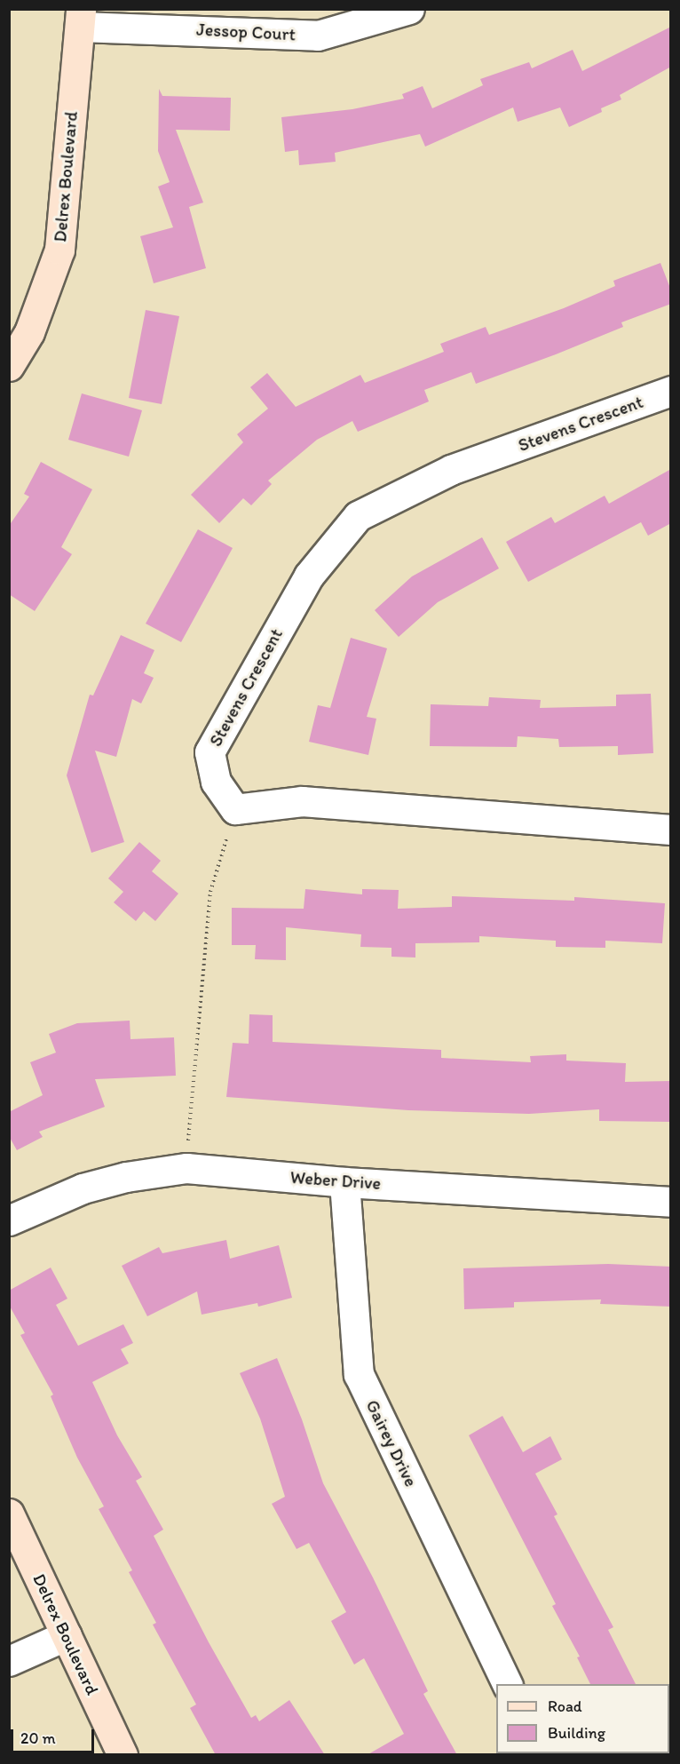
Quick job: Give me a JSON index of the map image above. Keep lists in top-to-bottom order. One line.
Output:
{"streets":{"street":["Jessop Court","Delrex Boulevard","Stevens Crescent","Weber Drive","Gairey Drive"]},"crossings":[["Jessop Court","Delrex Boulevard"],["Weber Drive","Gairey Drive"]],"legend":["Road","Building"],"scale_bar":"20 m"}
